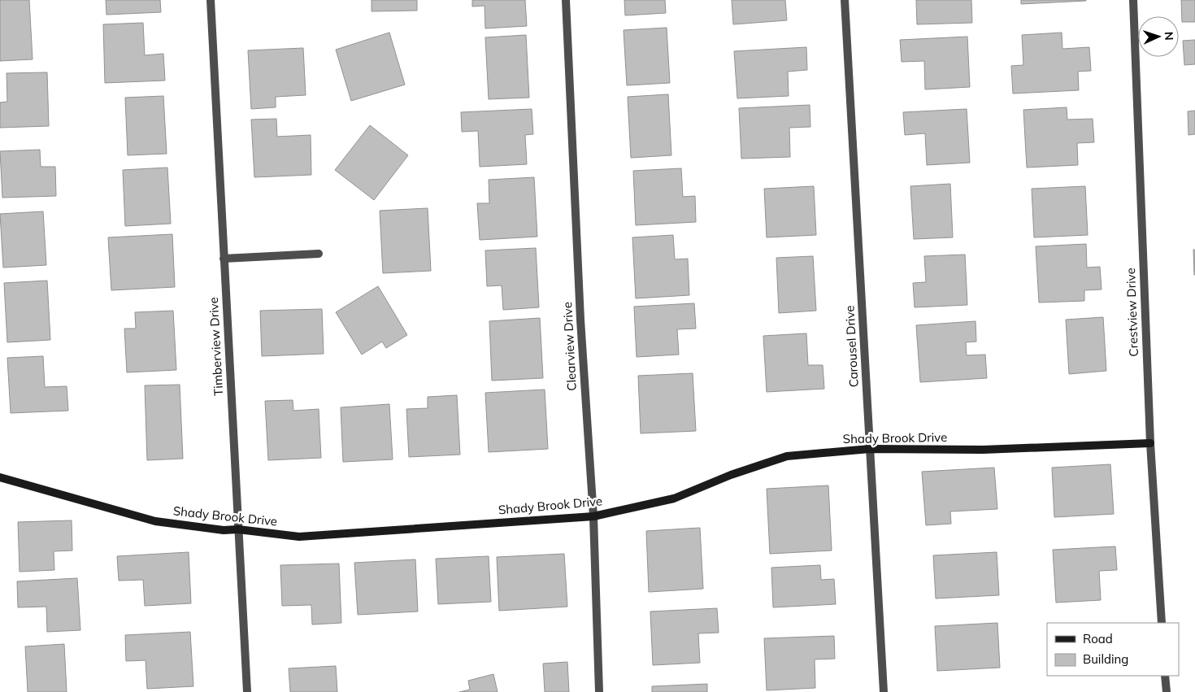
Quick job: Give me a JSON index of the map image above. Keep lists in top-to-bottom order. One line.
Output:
{"streets":{"street":["Crestview Drive","Timberview Drive","Clearview Drive","Carousel Drive","Shady Brook Drive"]},"crossings":[["Crestview Drive","Shady Brook Drive"],["Timberview Drive","Shady Brook Drive"],["Clearview Drive","Shady Brook Drive"],["Carousel Drive","Shady Brook Drive"]],"legend":["Road","Building"],"north":"right"}
